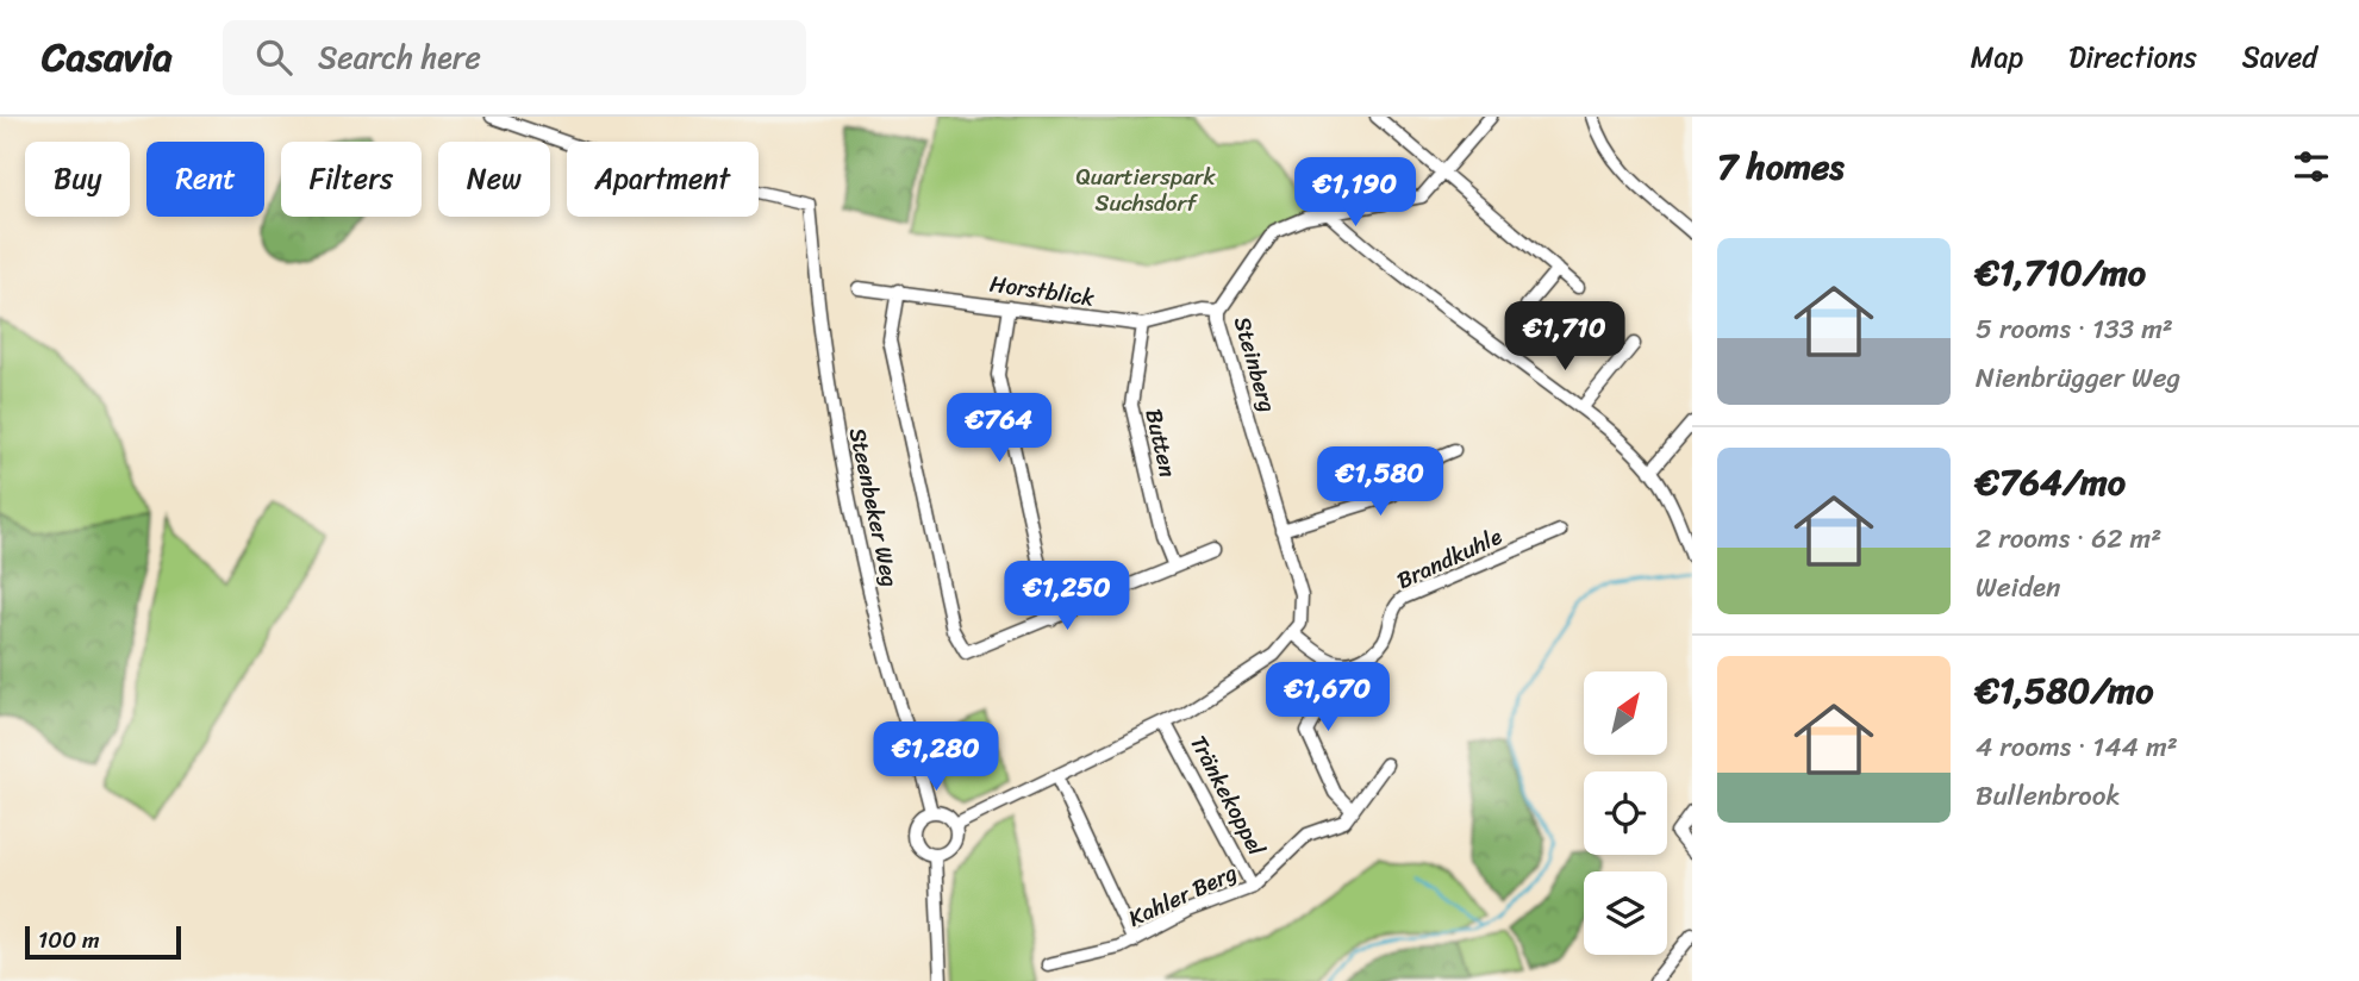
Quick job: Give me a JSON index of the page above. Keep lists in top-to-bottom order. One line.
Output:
{"streets":{"street":["Horstblick","Steinberg","Butten","Steenbeker Weg","Brandkuhle","Tränkekoppel","Kahler Berg"]},"crossings":[["Horstblick","Steinberg"],["Horstblick","Butten"],["Tränkekoppel","Kahler Berg"]],"parks":["Quartierspark Suchsdorf"],"scale_bar":"100 m","north":"top right","page":{"header":"Casavia","search":"Search here","nav":["Map","Directions","Saved"],"heading":"7 homes","chip":["Buy","Rent","Filters","New","Apartment"],"price":["€1,190","€1,710","€764","€1,580","€1,250","€1,670","€1,280"],"list":[{"name":"€1,710/mo","note":"5 rooms · 133 m² · Nienbrügger Weg"},{"name":"€764/mo","note":"2 rooms · 62 m² · Weiden"},{"name":"€1,580/mo","note":"4 rooms · 144 m² · Bullenbrook"}],"scale":"100 m"}}
